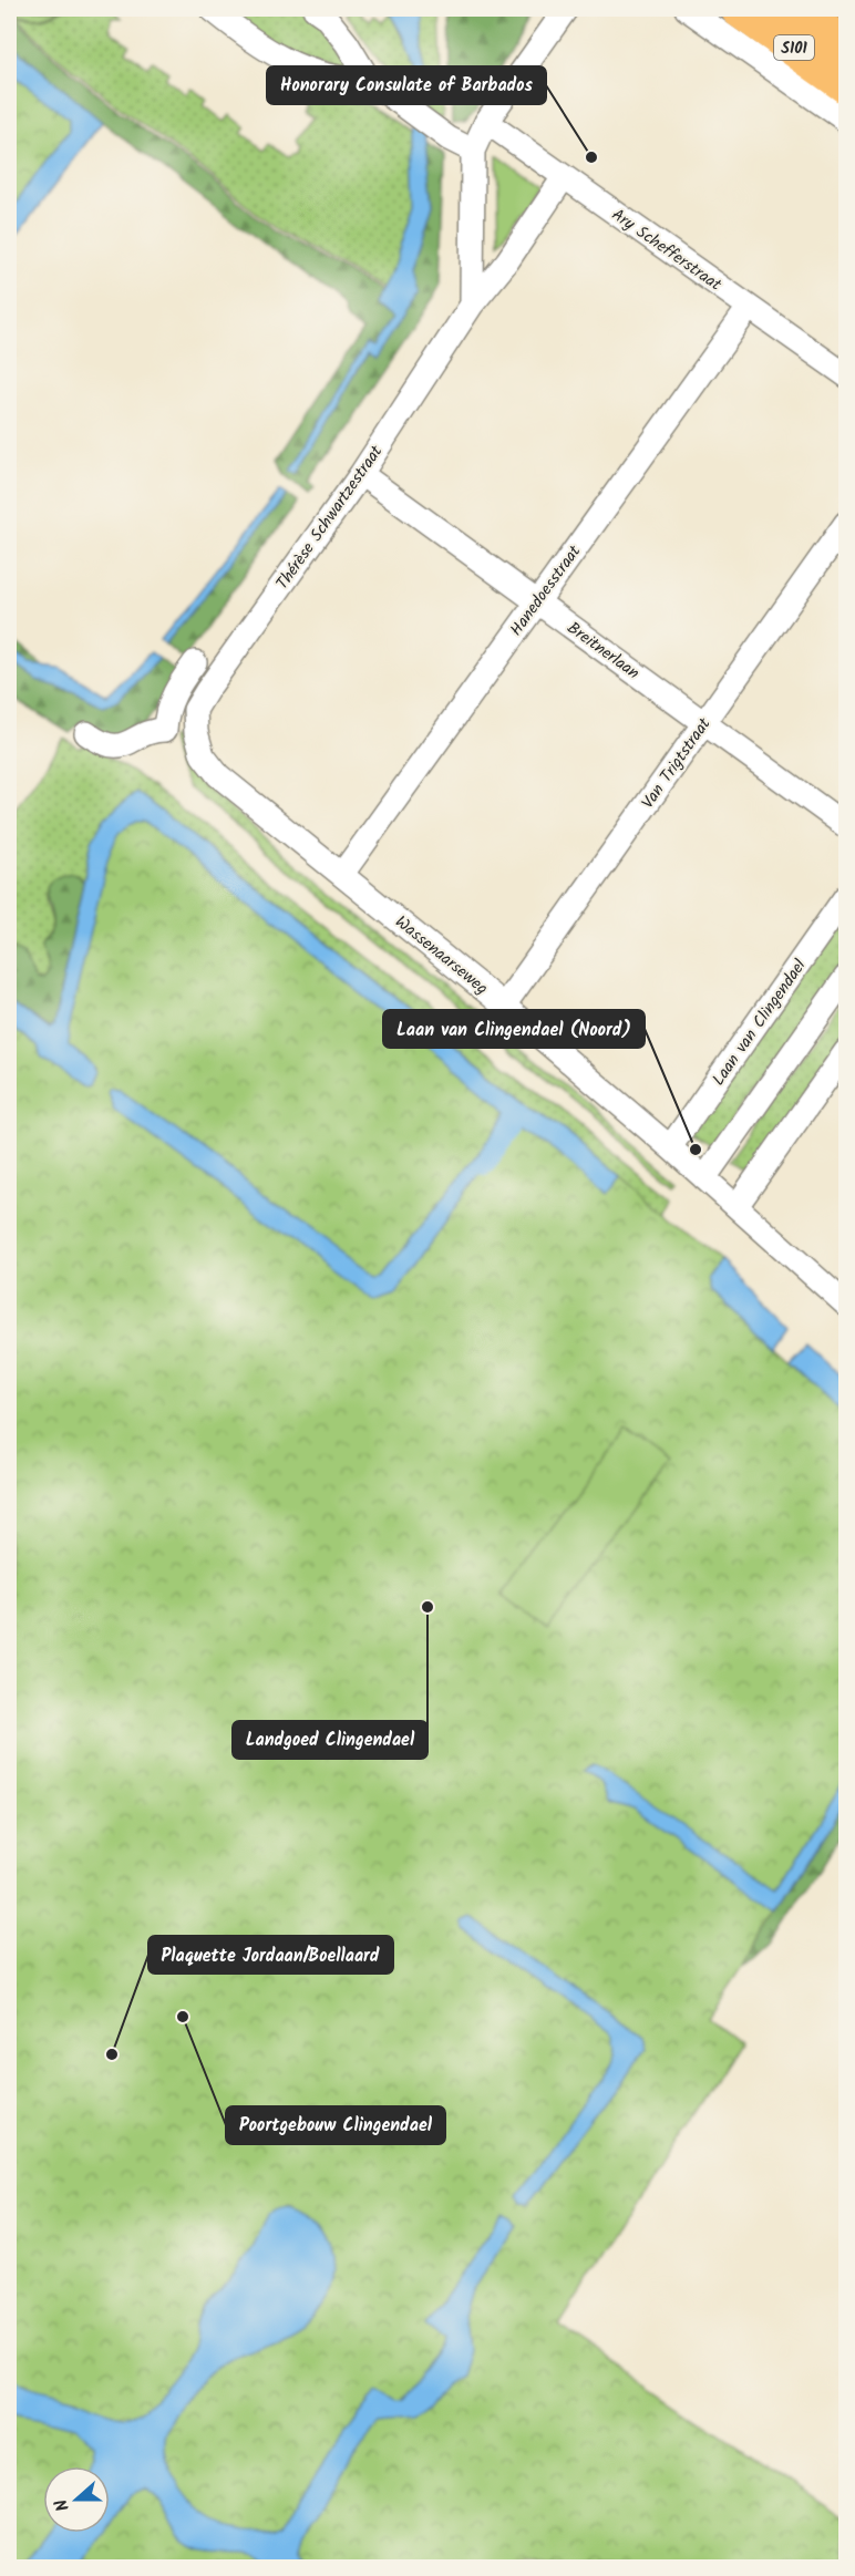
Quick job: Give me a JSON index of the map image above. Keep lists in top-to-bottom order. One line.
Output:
{"streets":{"main road":["S101"],"street":["Ary Schefferstraat","Thérèse Schwartzestraat","Hanedoesstraat","Breitnerlaan","Van Trigtstraat","Wassenaarseweg","Laan van Clingendael"]},"crossings":[["Ary Schefferstraat","Thérèse Schwartzestraat"],["Ary Schefferstraat","Hanedoesstraat"],["Thérèse Schwartzestraat","Breitnerlaan"],["Thérèse Schwartzestraat","Wassenaarseweg"],["Hanedoesstraat","Breitnerlaan"],["Hanedoesstraat","Wassenaarseweg"],["Breitnerlaan","Van Trigtstraat"],["Van Trigtstraat","Wassenaarseweg"],["Wassenaarseweg","Laan van Clingendael"]],"places":["Honorary Consulate of Barbados","Laan van Clingendael (Noord)","Landgoed Clingendael","Poortgebouw Clingendael","Plaquette Jordaan/Boellaard"],"north":"left"}
